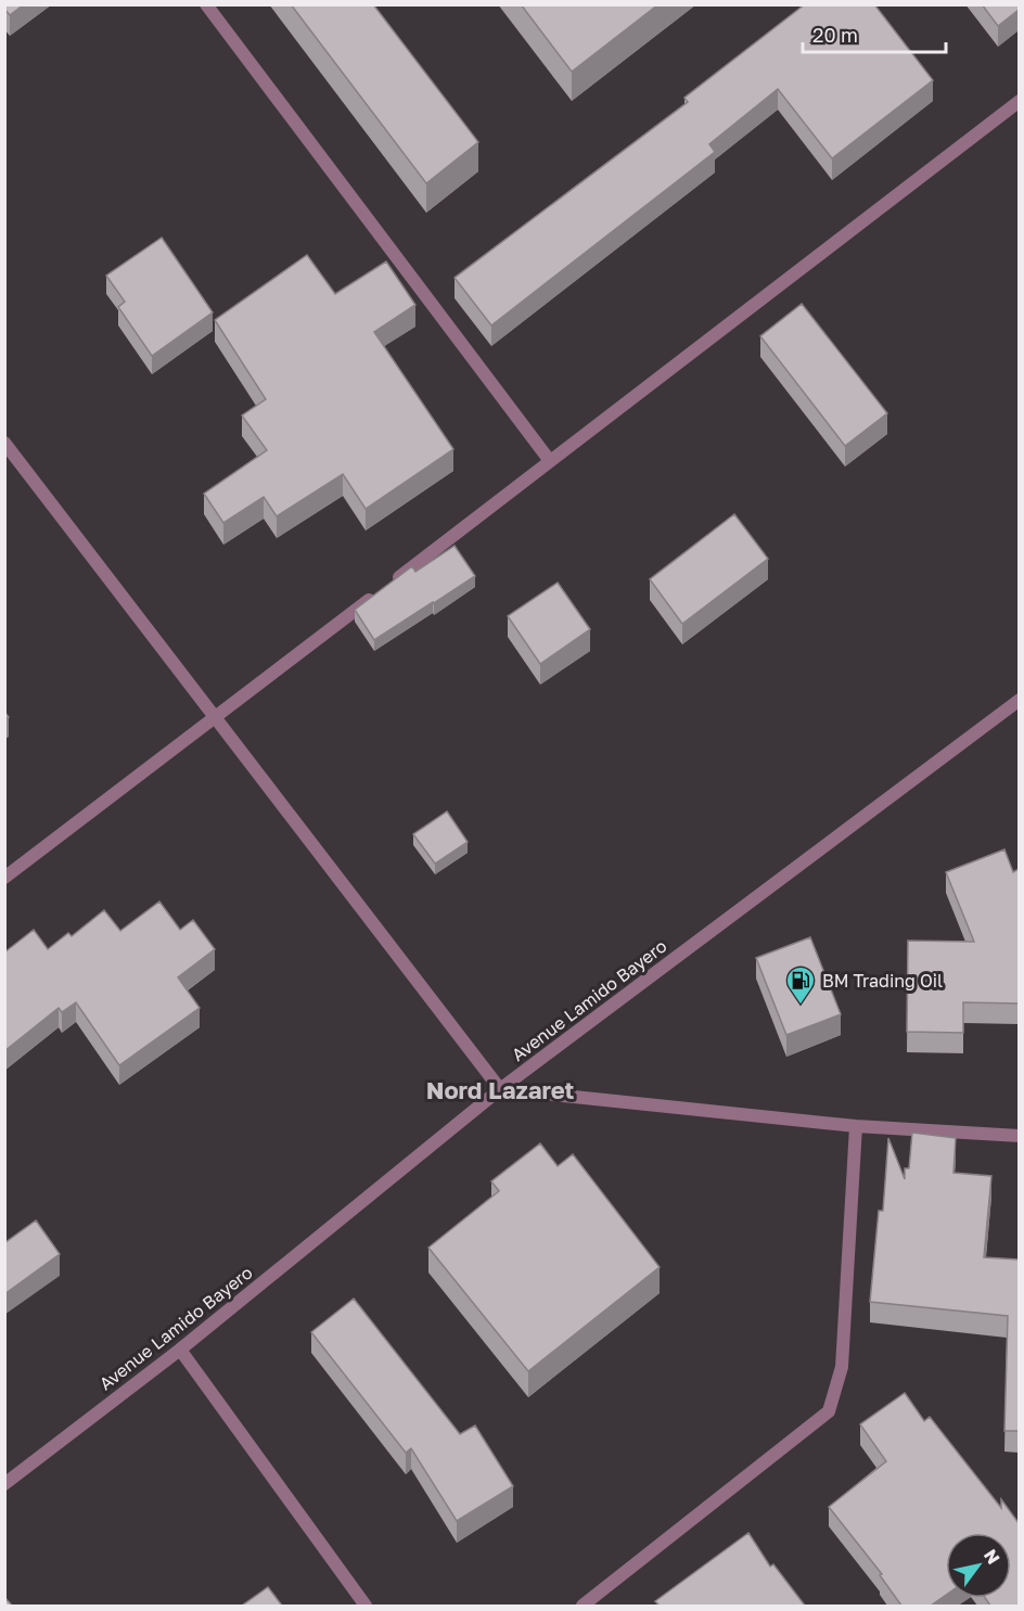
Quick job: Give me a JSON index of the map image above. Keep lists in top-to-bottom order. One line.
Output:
{"streets":{"street":["Avenue Lamido Bayero"]},"districts":["Nord Lazaret"],"places":{"fuel station":["BM Trading Oil"]},"scale_bar":"20 m","north":"top right"}
